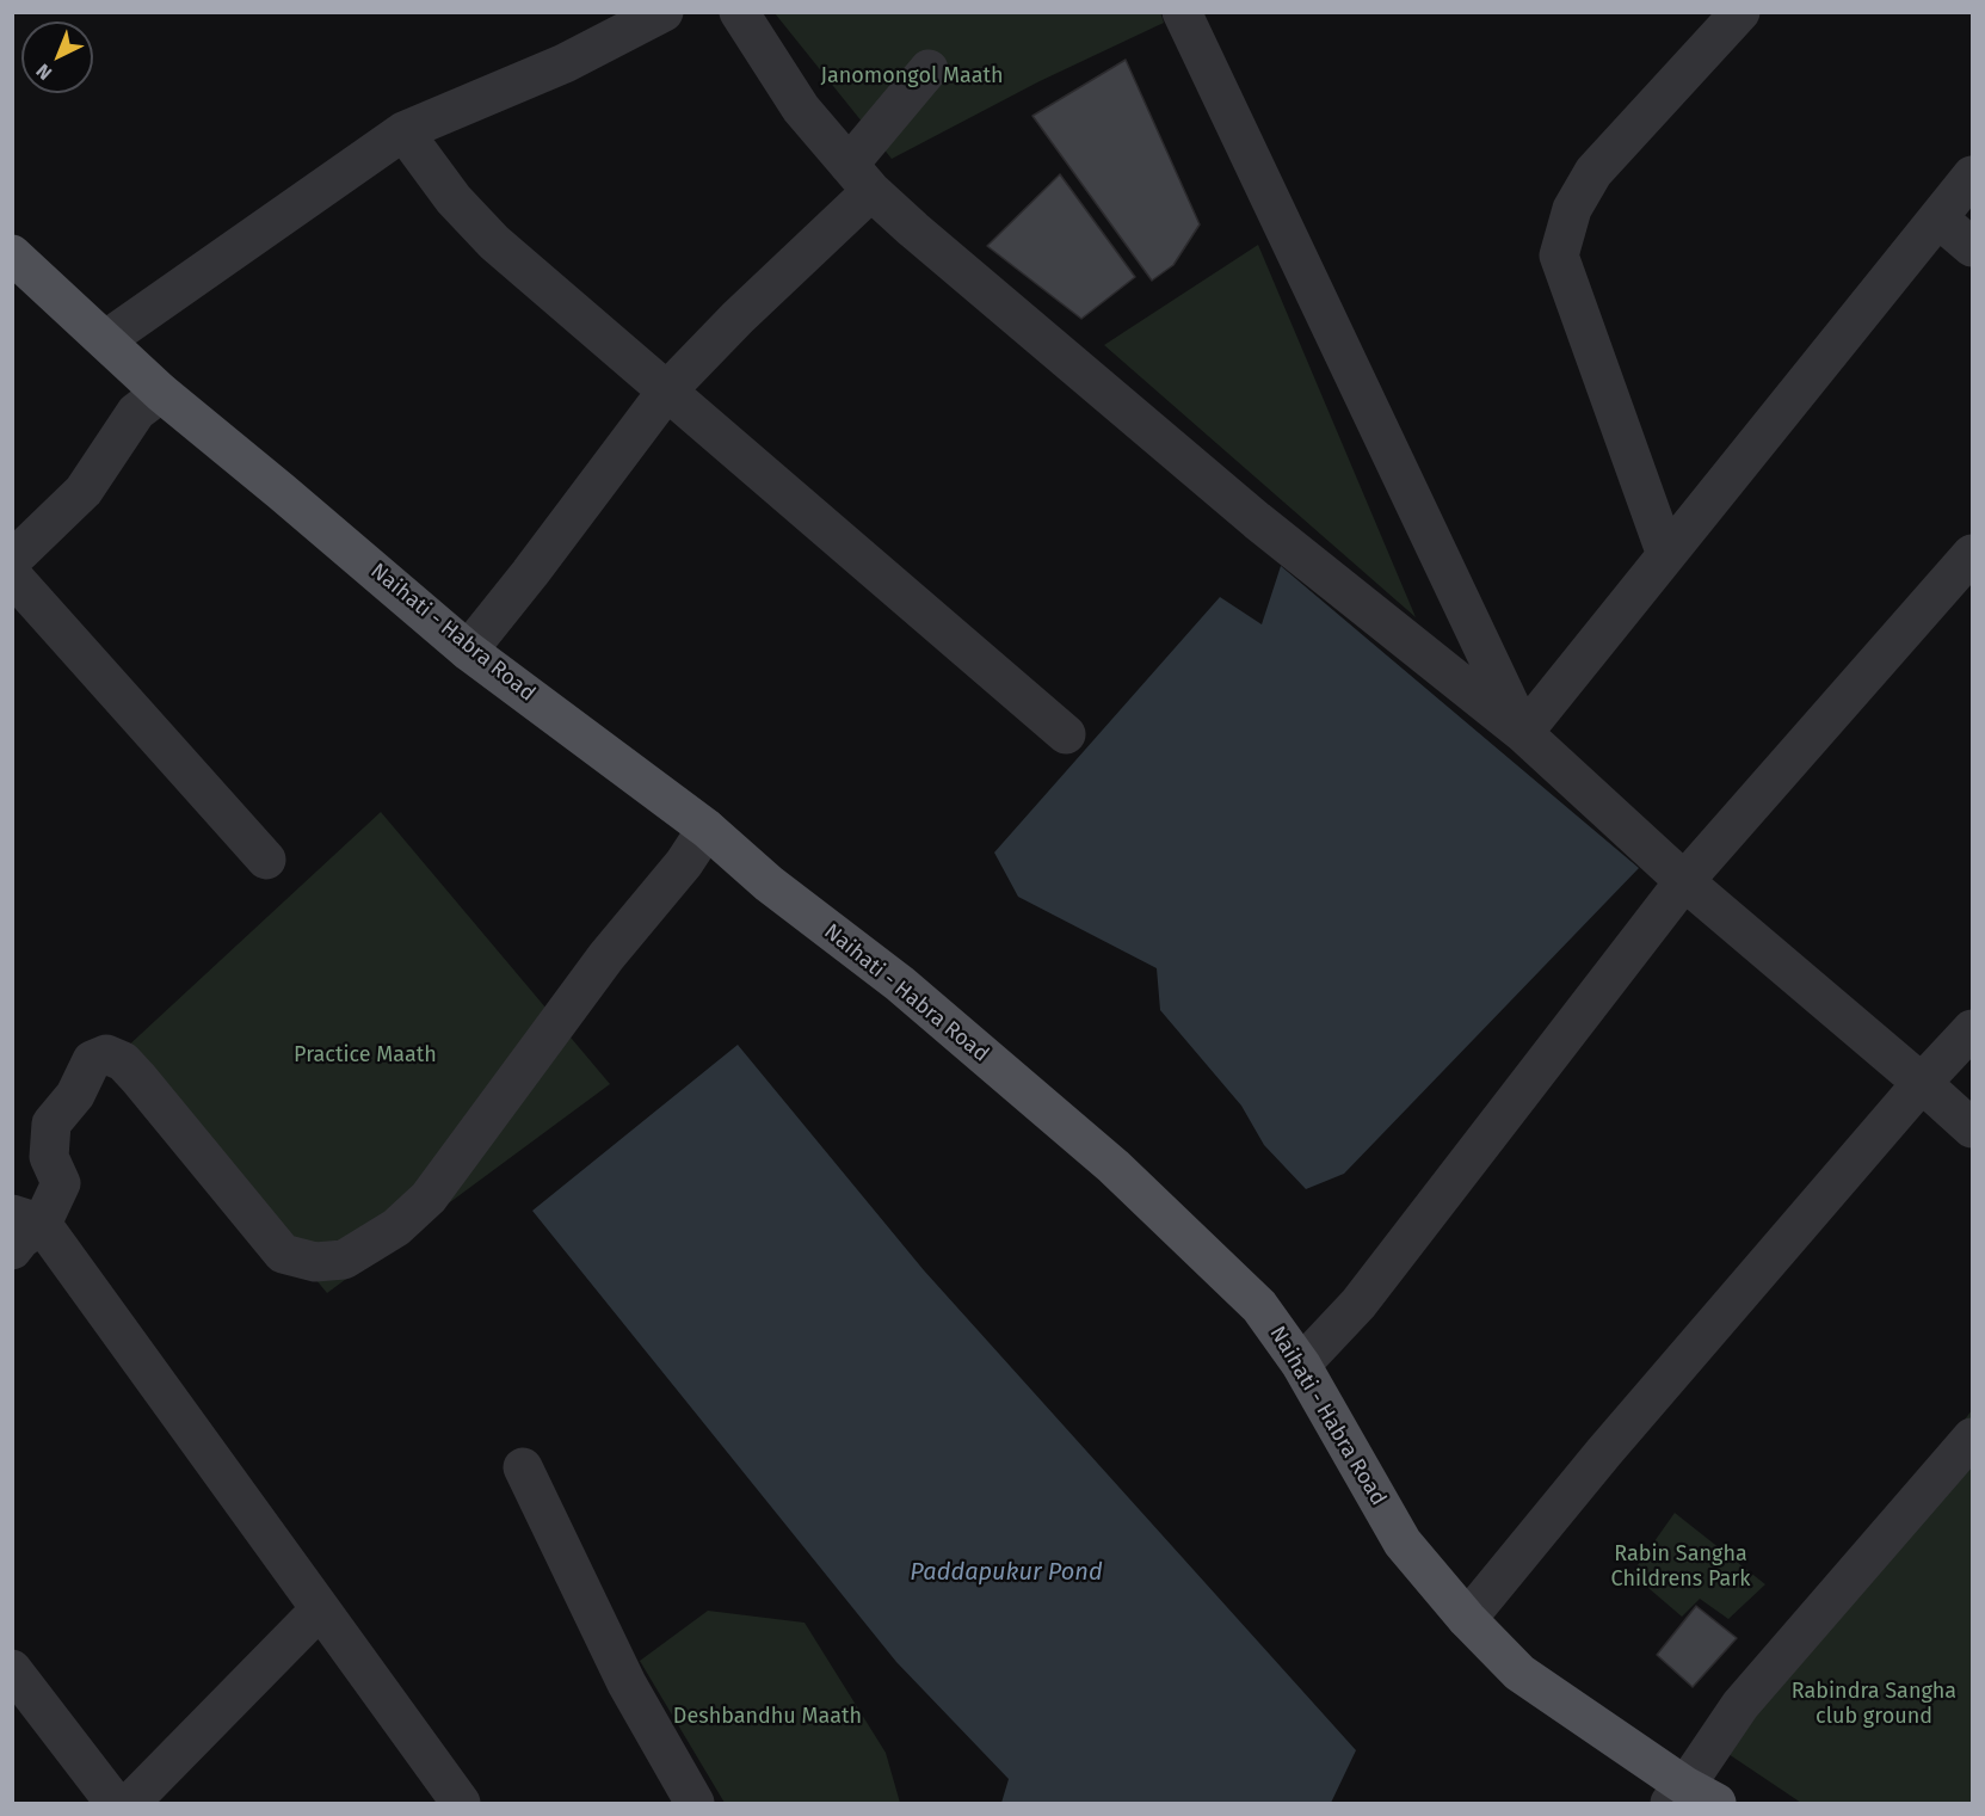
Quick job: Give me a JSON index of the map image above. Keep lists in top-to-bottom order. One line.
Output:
{"streets":{"main road":["Naihati - Habra Road"]},"water":["Paddapukur Pond"],"parks":["Janomongol Maath","Practice Maath","Rabin Sangha Childrens Park","Rabindra Sangha club ground","Deshbandhu Maath"],"north":"bottom left"}
